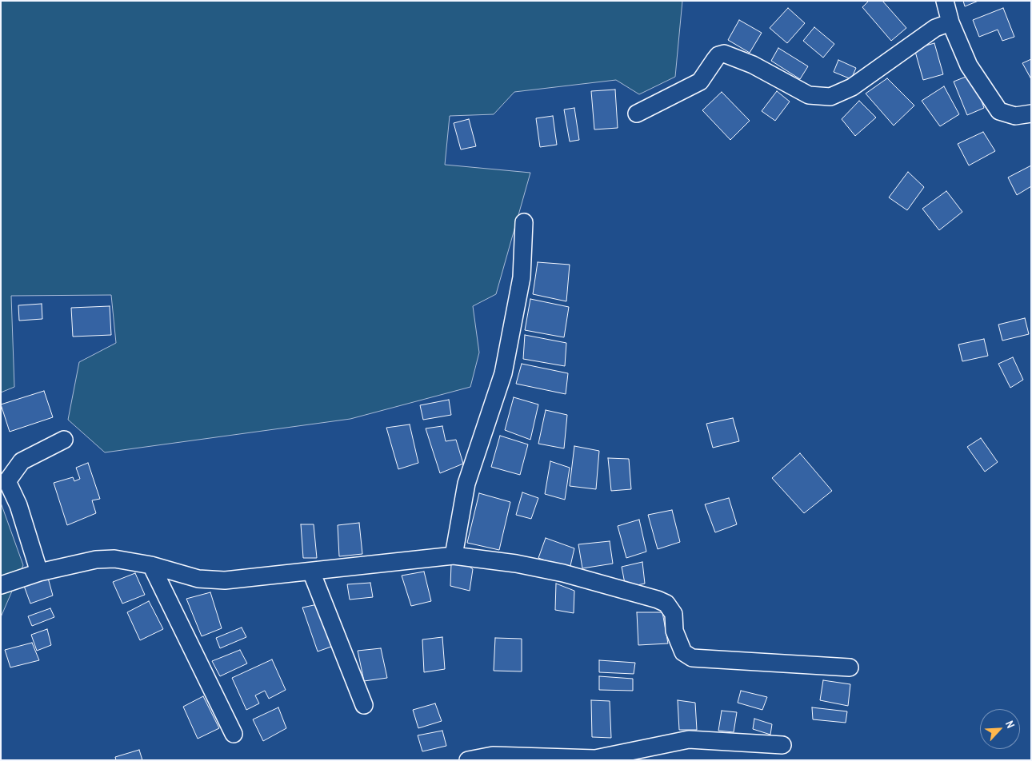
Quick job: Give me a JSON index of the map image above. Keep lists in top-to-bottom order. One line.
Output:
{"north":"top right"}
